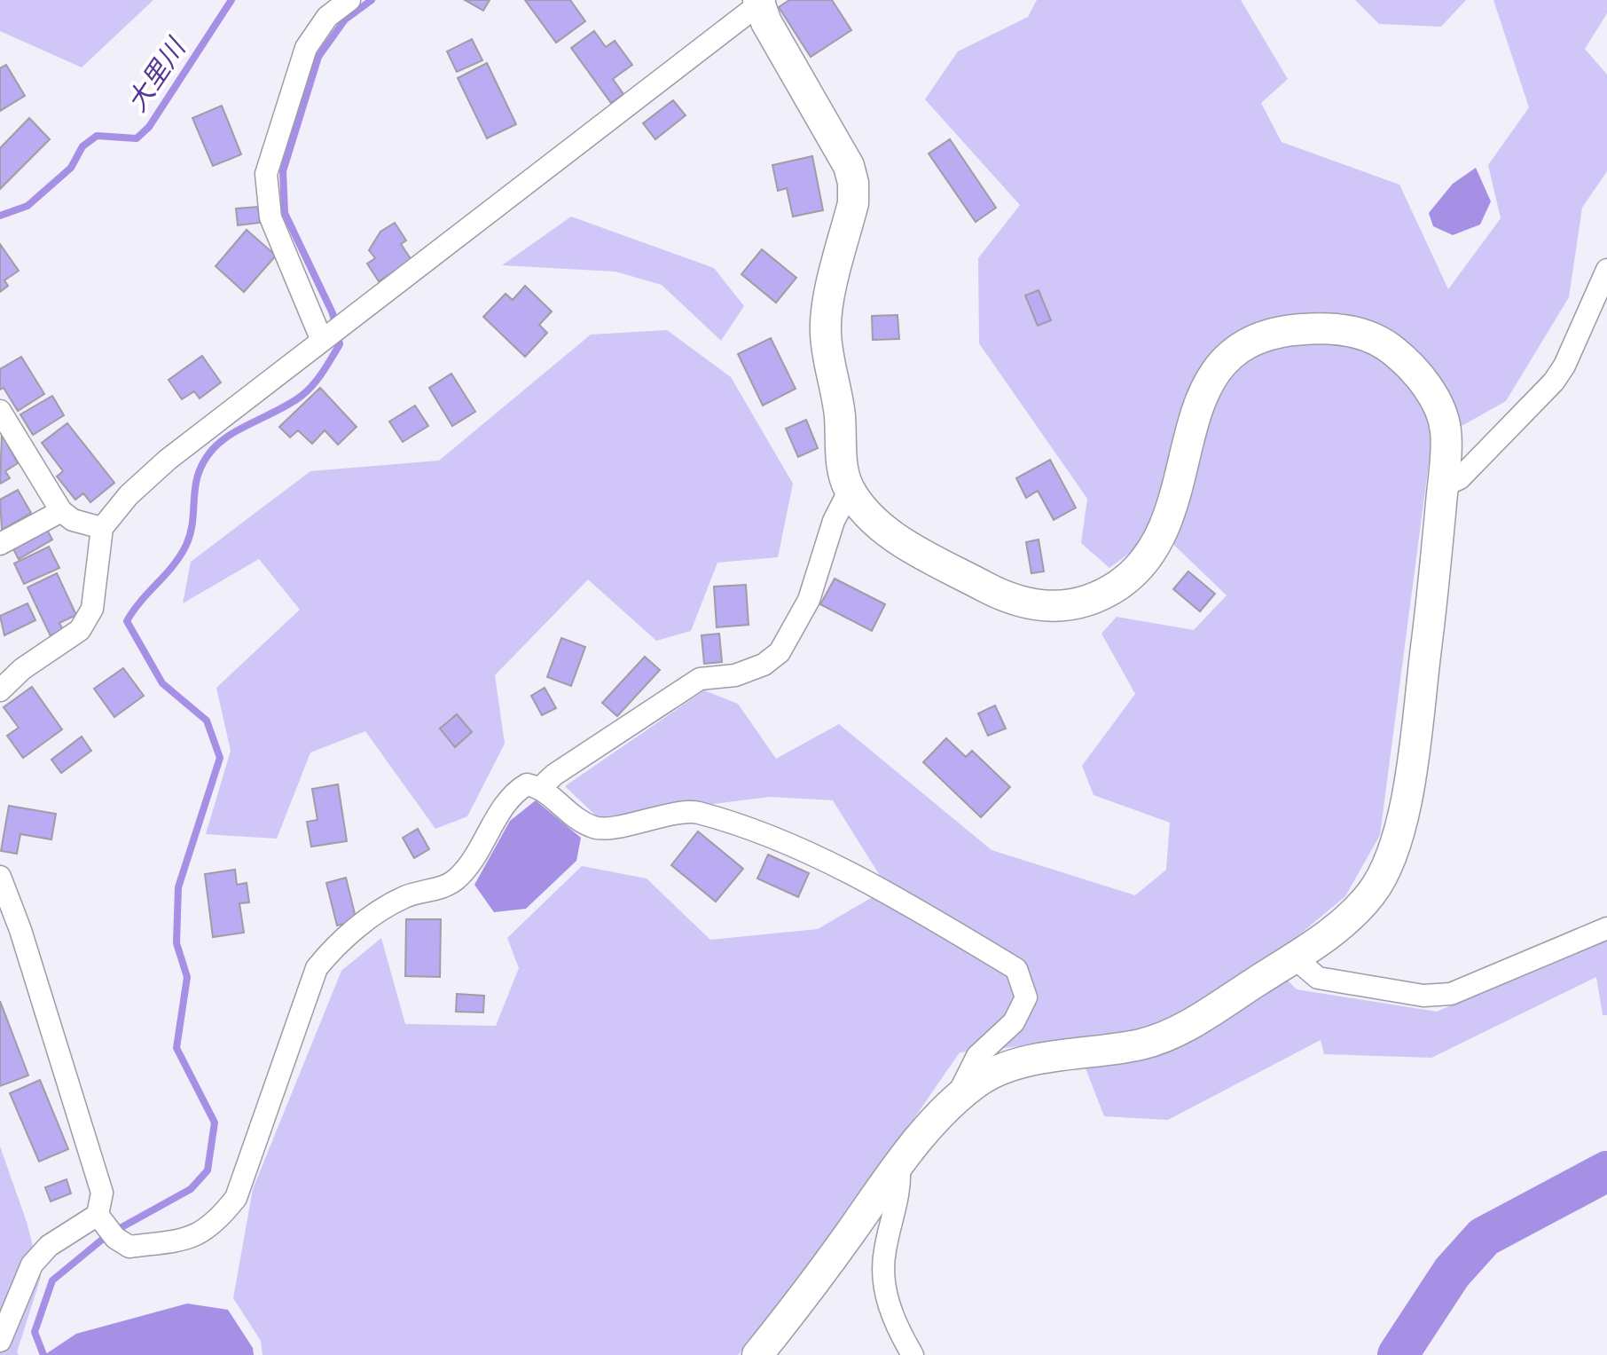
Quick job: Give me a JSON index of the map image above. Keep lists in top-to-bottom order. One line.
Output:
{"water":["大里川"]}
